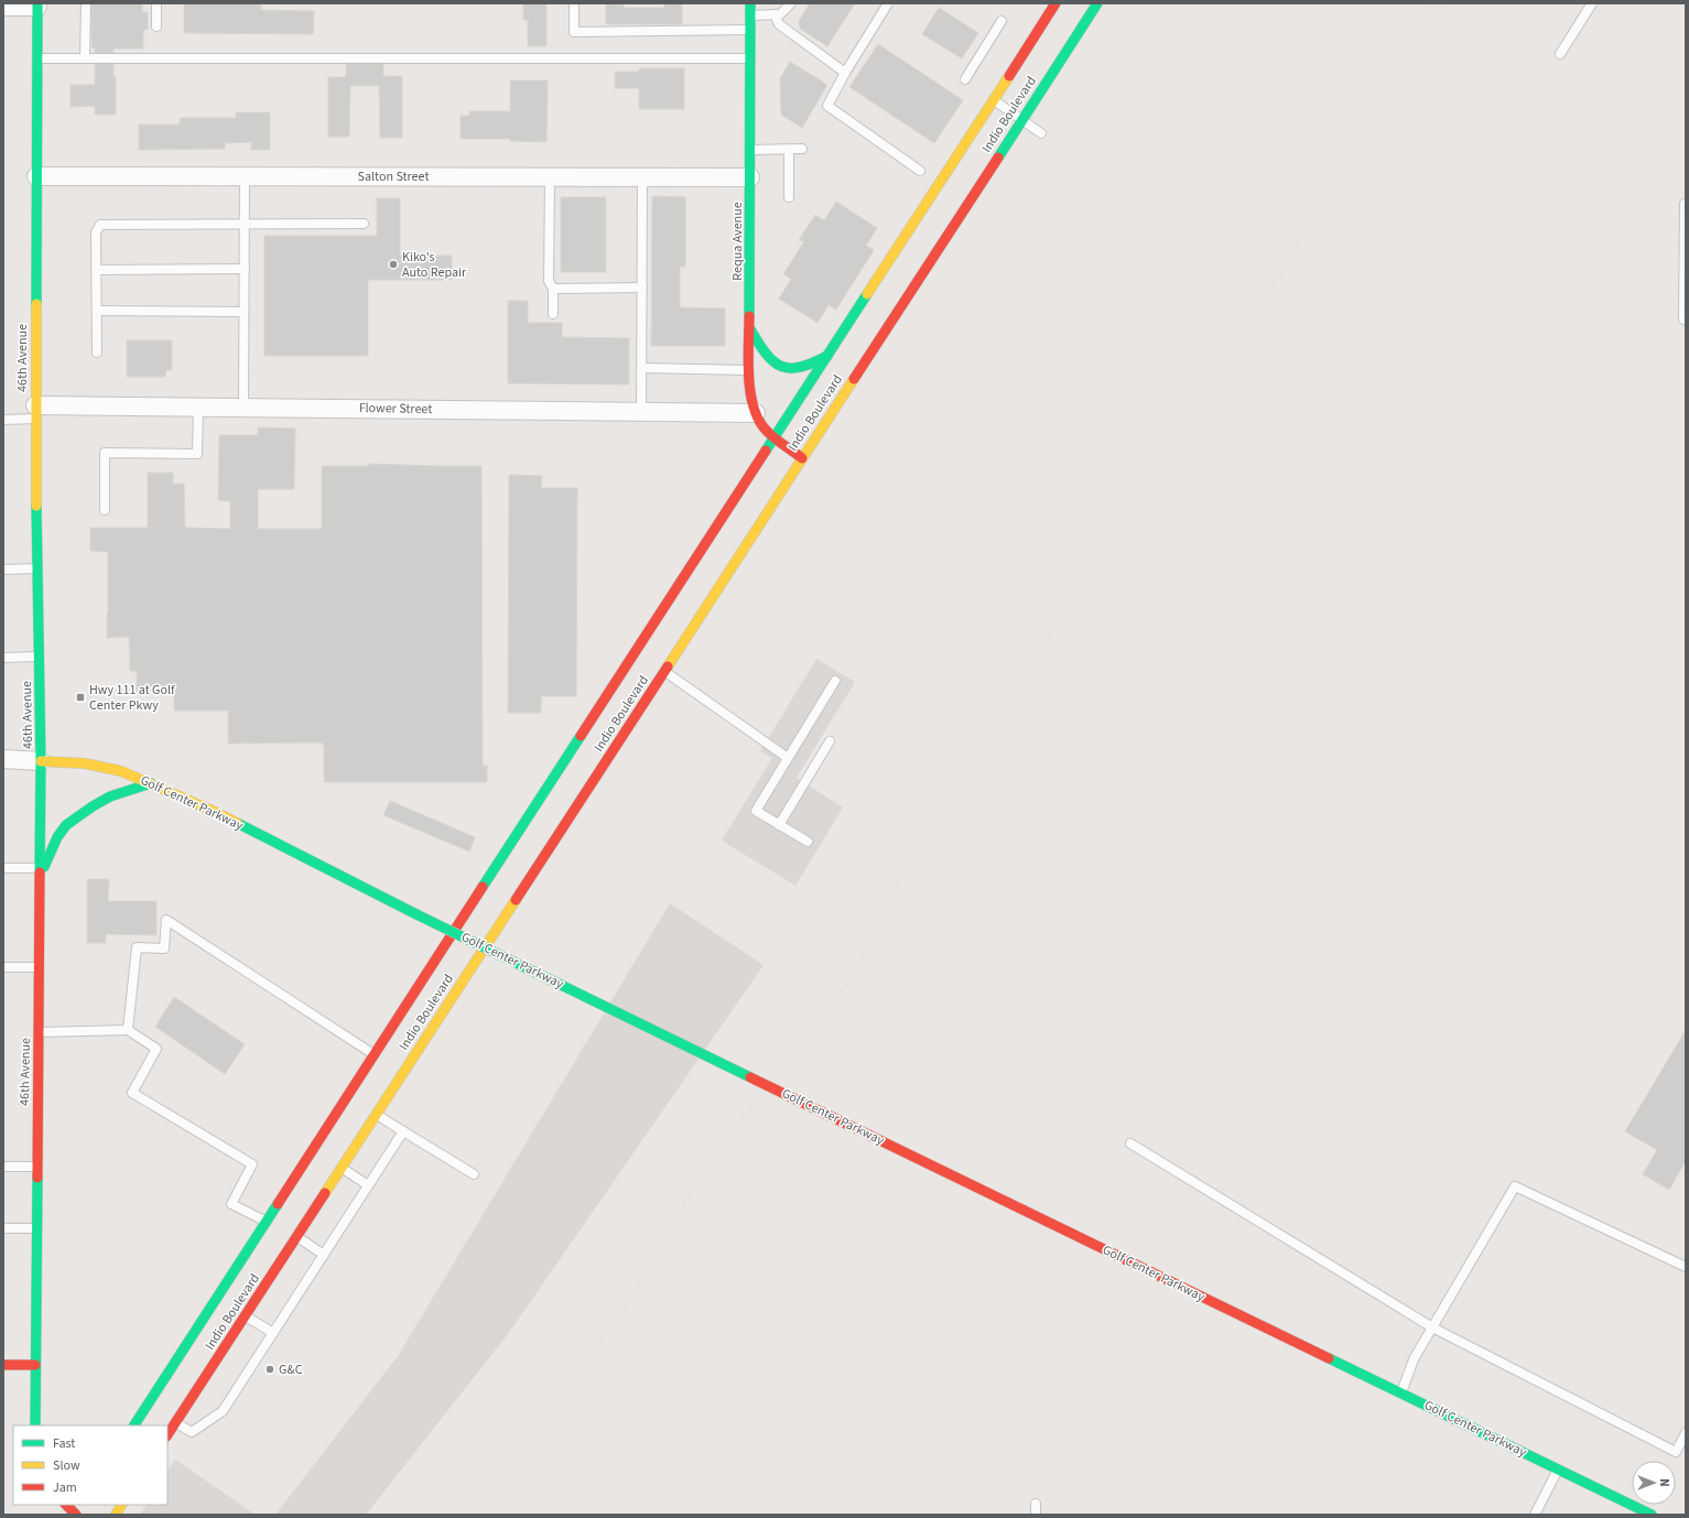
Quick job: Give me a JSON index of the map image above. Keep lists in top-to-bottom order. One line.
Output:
{"streets":{"main road":["Indio Boulevard","Requa Avenue","46th Avenue","Golf Center Parkway"],"street":["Salton Street","Flower Street"]},"crossings":[["Indio Boulevard","Requa Avenue"],["Salton Street","Requa Avenue"],["Salton Street","46th Avenue"],["Requa Avenue","Flower Street"],["46th Avenue","Flower Street"],["46th Avenue","Golf Center Parkway"]],"places":{"other":["Kiko's Auto Repair","G&C"],"transit":["Hwy 111 at Golf Center Pkwy"]},"legend":["Fast","Slow","Jam"],"north":"right"}
